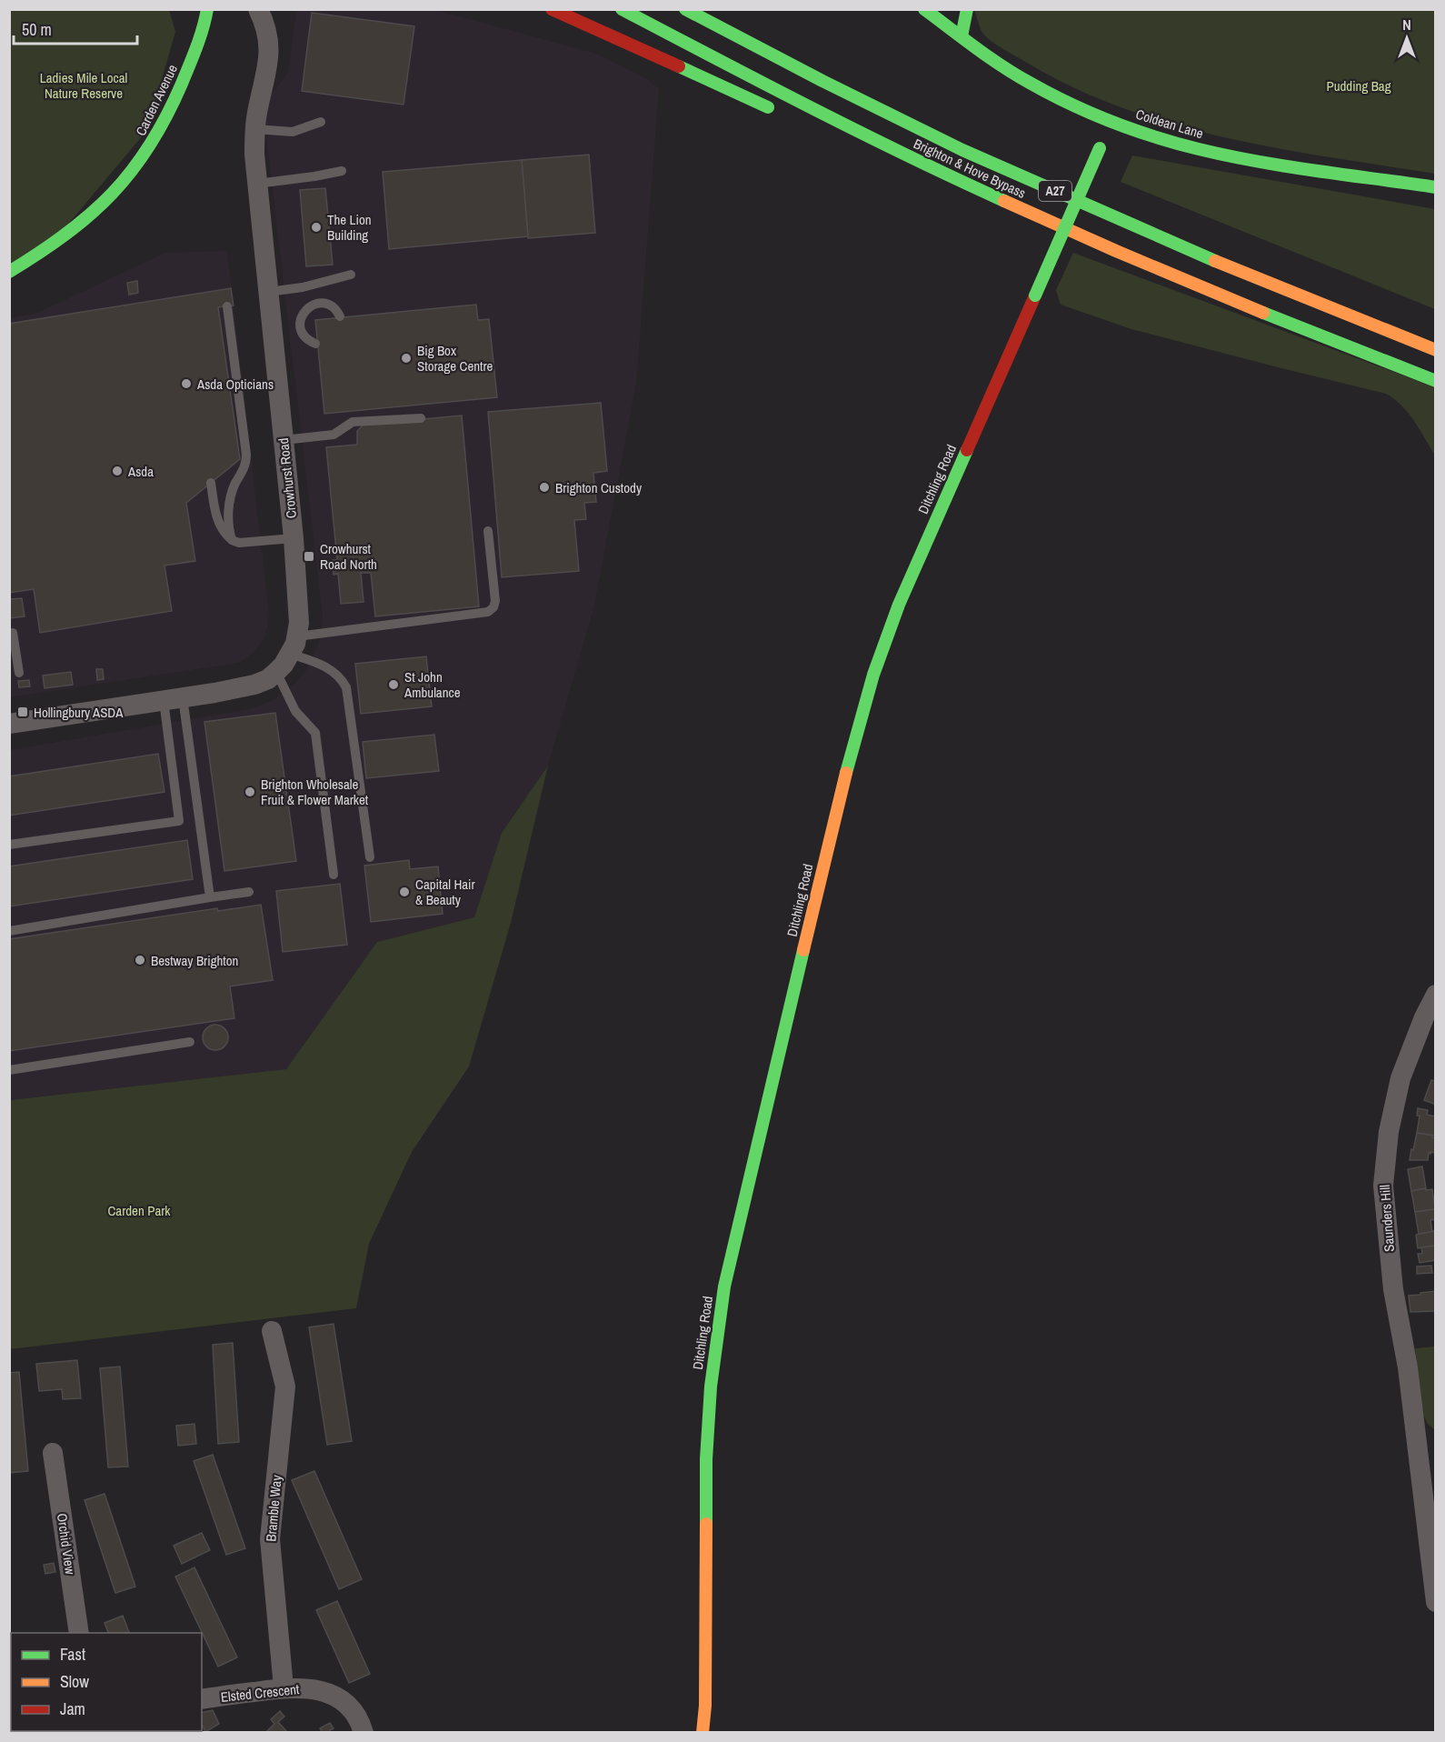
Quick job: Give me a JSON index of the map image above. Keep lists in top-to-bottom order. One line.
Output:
{"streets":{"main road":["Carden Avenue","Coldean Lane","Brighton & Hove Bypass","A27","Ditchling Road"],"street":["Crowhurst Road","Saunders Hill","Bramble Way","Orchid View","Elsted Crescent"]},"crossings":[["Coldean Lane","Ditchling Road"],["Bramble Way","Elsted Crescent"]],"parks":["Ladies Mile Local Nature Reserve","Pudding Bag","Carden Park"],"places":{"other":["The Lion Building","Big Box Storage Centre","Asda Opticians","Asda","Brighton Custody","St John Ambulance","Brighton Wholesale Fruit & Flower Market","Capital Hair & Beauty","Bestway Brighton"],"transit":["Crowhurst Road North","Hollingbury ASDA"]},"legend":["Fast","Slow","Jam"],"scale_bar":"50 m","north":"top"}
